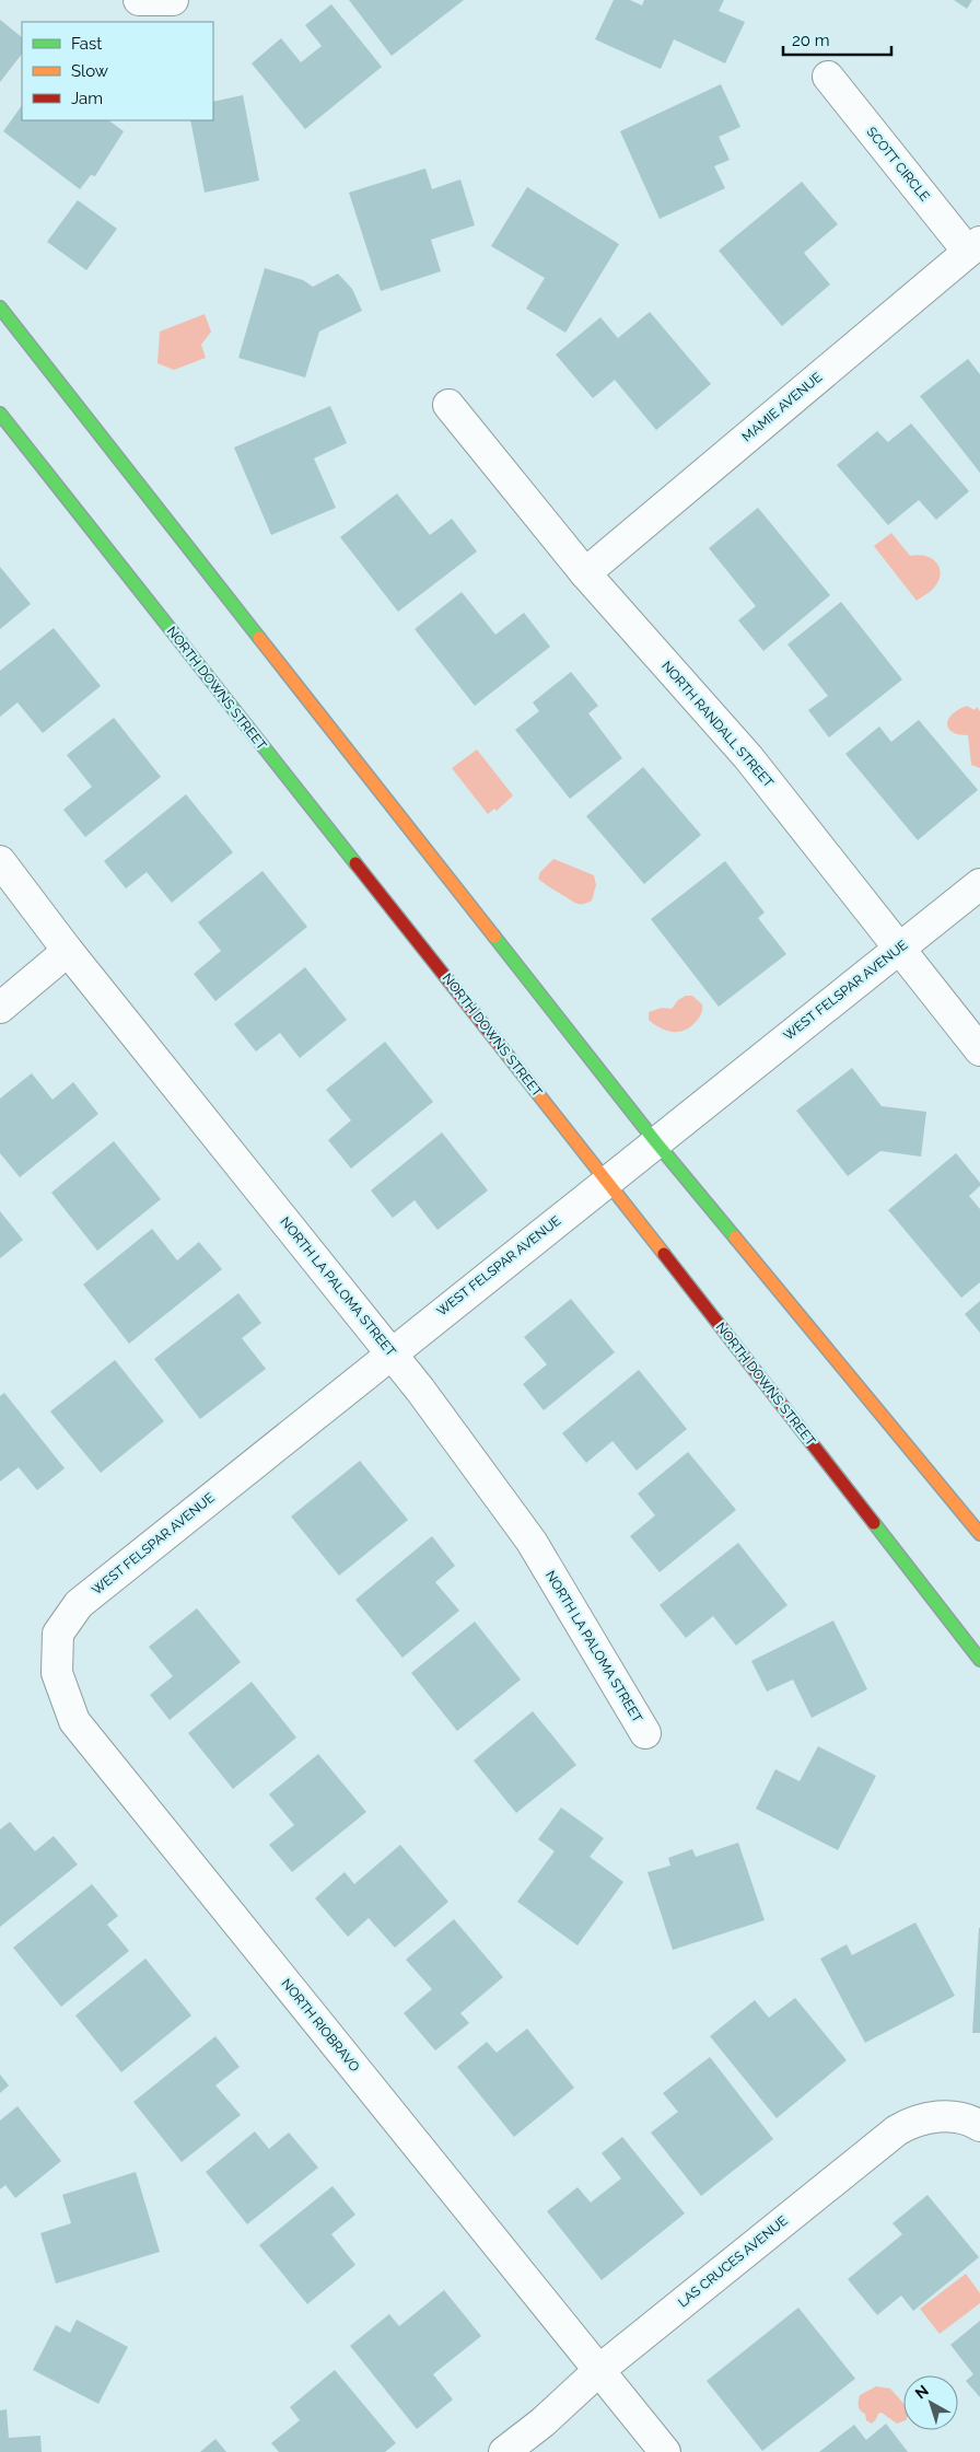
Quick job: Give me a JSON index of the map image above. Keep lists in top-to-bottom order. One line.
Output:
{"streets":{"main road":["NORTH DOWNS STREET"],"street":["SCOTT CIRCLE","MAMIE AVENUE","NORTH RANDALL STREET","WEST FELSPAR AVENUE","NORTH LA PALOMA STREET","NORTH RIOBRAVO","LAS CRUCES AVENUE"]},"crossings":[["SCOTT CIRCLE","MAMIE AVENUE"],["MAMIE AVENUE","NORTH RANDALL STREET"],["NORTH DOWNS STREET","WEST FELSPAR AVENUE"],["NORTH RANDALL STREET","WEST FELSPAR AVENUE"],["WEST FELSPAR AVENUE","NORTH LA PALOMA STREET"],["WEST FELSPAR AVENUE","NORTH RIOBRAVO"],["NORTH RIOBRAVO","LAS CRUCES AVENUE"]],"legend":["Fast","Slow","Jam"],"scale_bar":"20 m","north":"top left"}
